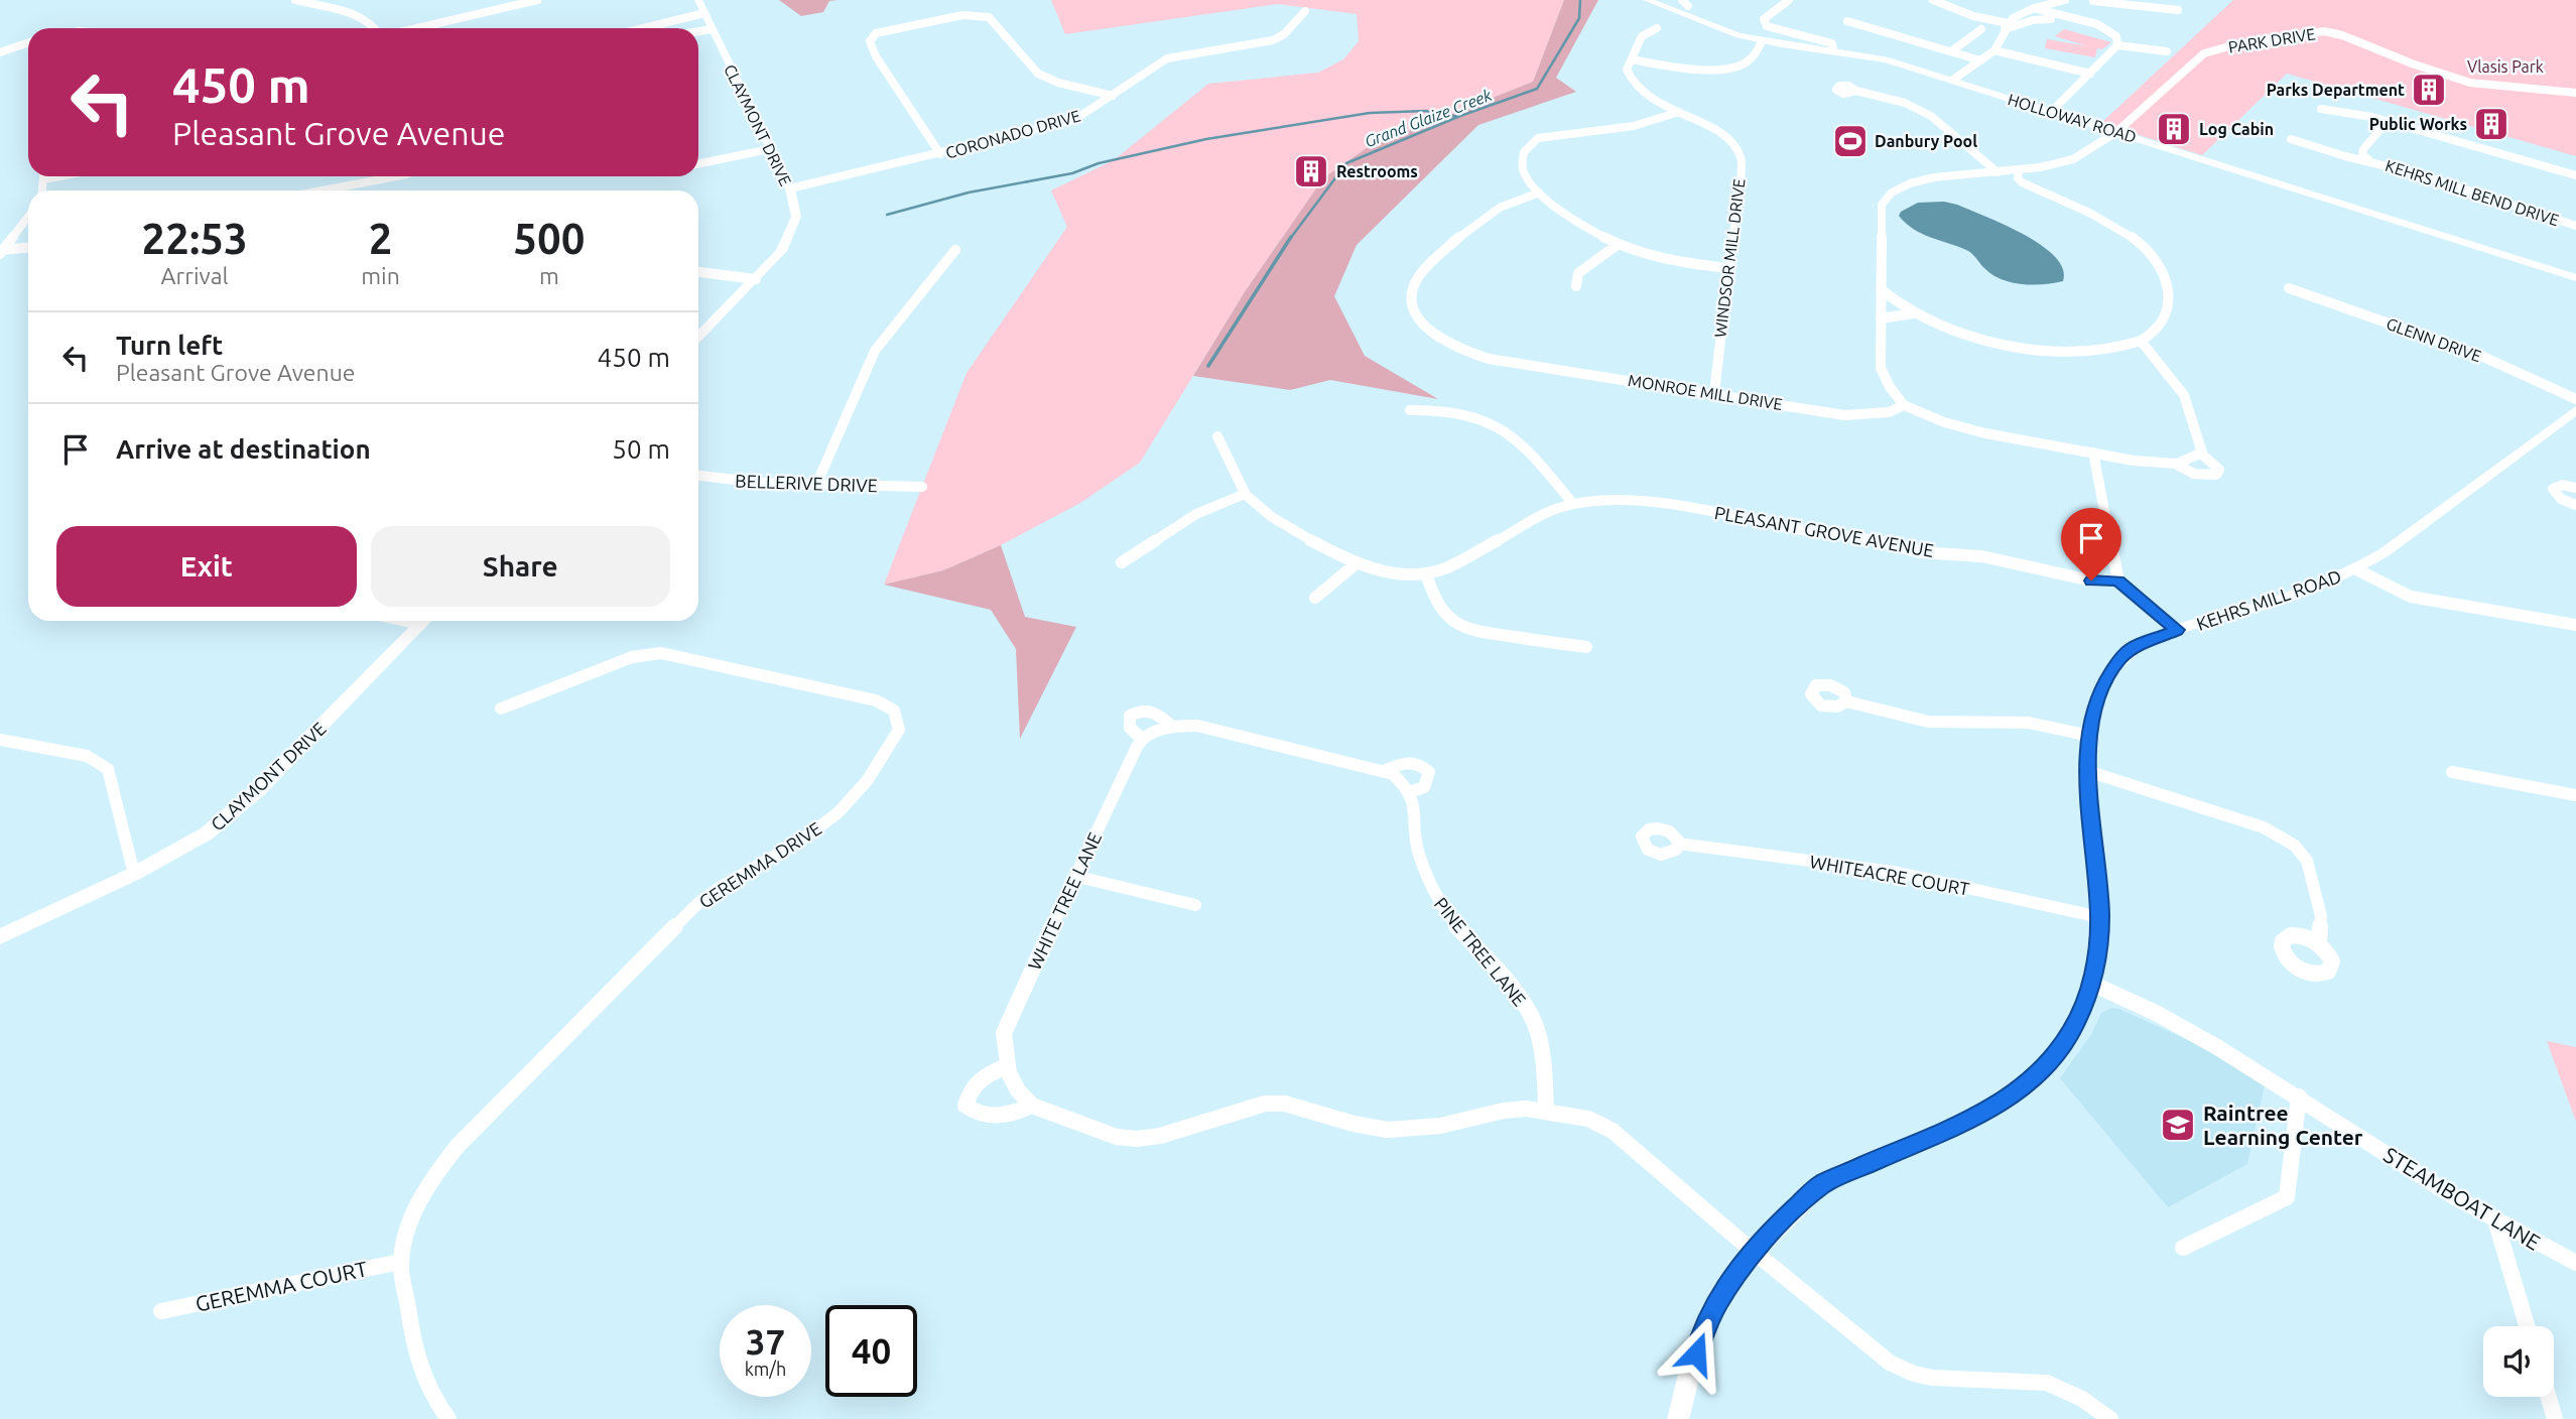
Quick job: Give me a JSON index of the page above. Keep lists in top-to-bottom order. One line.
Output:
{"streets":{"street":["PARK DRIVE","HOLLOWAY ROAD","CLAYMONT DRIVE","CORONADO DRIVE","KEHRS MILL BEND DRIVE","WINDSOR MILL DRIVE","GLENN DRIVE","MONROE MILL DRIVE","BELLERIVE DRIVE","PLEASANT GROVE AVENUE","KEHRS MILL ROAD","GEREMMA DRIVE","WHITEACRE COURT","WHITE TREE LANE","PINE TREE LANE","STEAMBOAT LANE","GEREMMA COURT"]},"crossings":[["PARK DRIVE","HOLLOWAY ROAD"],["PARK DRIVE","MONROE MILL DRIVE"],["CLAYMONT DRIVE","CORONADO DRIVE"],["WINDSOR MILL DRIVE","MONROE MILL DRIVE"],["KEHRS MILL ROAD","WHITEACRE COURT"],["KEHRS MILL ROAD","STEAMBOAT LANE"],["GEREMMA DRIVE","GEREMMA COURT"]],"water":["Grand Glaize Creek"],"parks":["Vlasis Park"],"places":{"building":["Parks Department","Public Works","Log Cabin","Restrooms"],"sports":["Danbury Pool"],"school or university":["Raintree Learning Center"]},"page":{"turn":["450 m","Pleasant Grove Avenue"],"eta":["22:53","Arrival","2","min","500","m"],"list":[{"name":"Turn left","note":"Pleasant Grove Avenue","value":"450 m"},{"name":"Arrive at destination","value":"50 m"}],"buttons":["Exit","Share"],"speed":"37 km/h","limit":"40"}}
